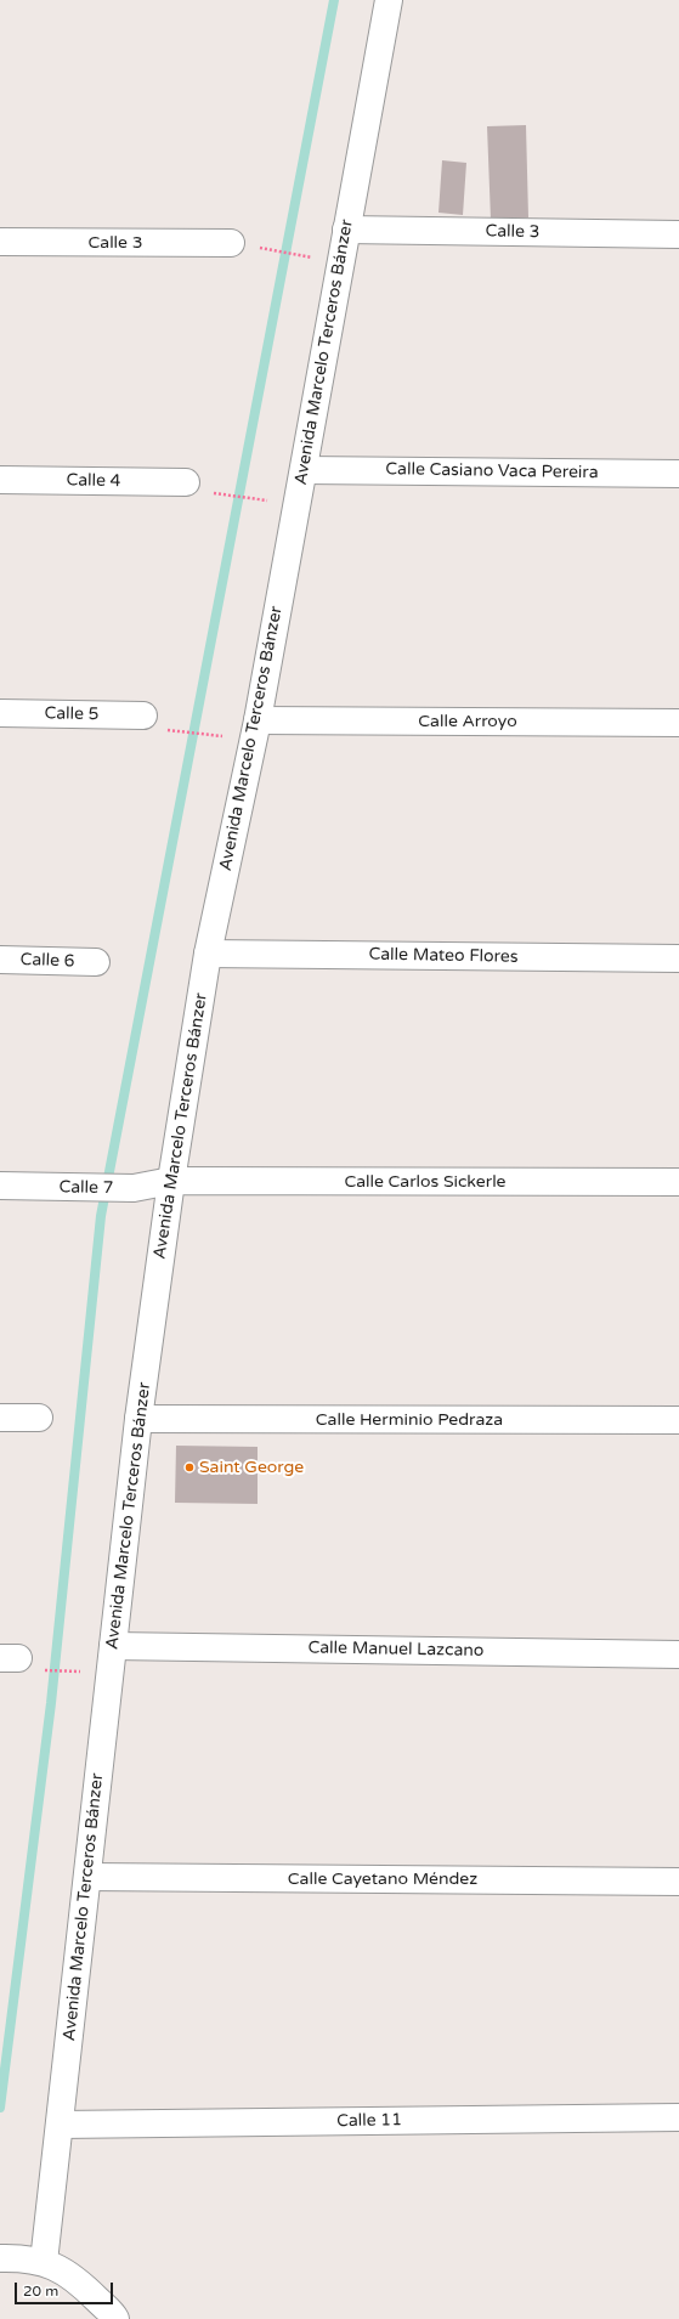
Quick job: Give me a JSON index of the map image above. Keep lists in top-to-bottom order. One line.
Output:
{"streets":{"street":["Calle 3","Avenida Marcelo Terceros Bánzer","Calle Casiano Vaca Pereira","Calle 4","Calle 5","Calle Arroyo","Calle Mateo Flores","Calle 6","Calle Carlos Sickerle","Calle 7","Calle Herminio Pedraza","Calle Manuel Lazcano","Calle Cayetano Méndez","Calle 11"]},"crossings":[["Calle 3","Avenida Marcelo Terceros Bánzer"],["Avenida Marcelo Terceros Bánzer","Calle Casiano Vaca Pereira"],["Avenida Marcelo Terceros Bánzer","Calle Arroyo"],["Avenida Marcelo Terceros Bánzer","Calle Mateo Flores"],["Avenida Marcelo Terceros Bánzer","Calle Carlos Sickerle"],["Avenida Marcelo Terceros Bánzer","Calle 7"],["Avenida Marcelo Terceros Bánzer","Calle Herminio Pedraza"],["Avenida Marcelo Terceros Bánzer","Calle Manuel Lazcano"],["Avenida Marcelo Terceros Bánzer","Calle Cayetano Méndez"],["Avenida Marcelo Terceros Bánzer","Calle 11"],["Calle Carlos Sickerle","Calle 7"]],"places":["Saint George"],"scale_bar":"20 m"}
